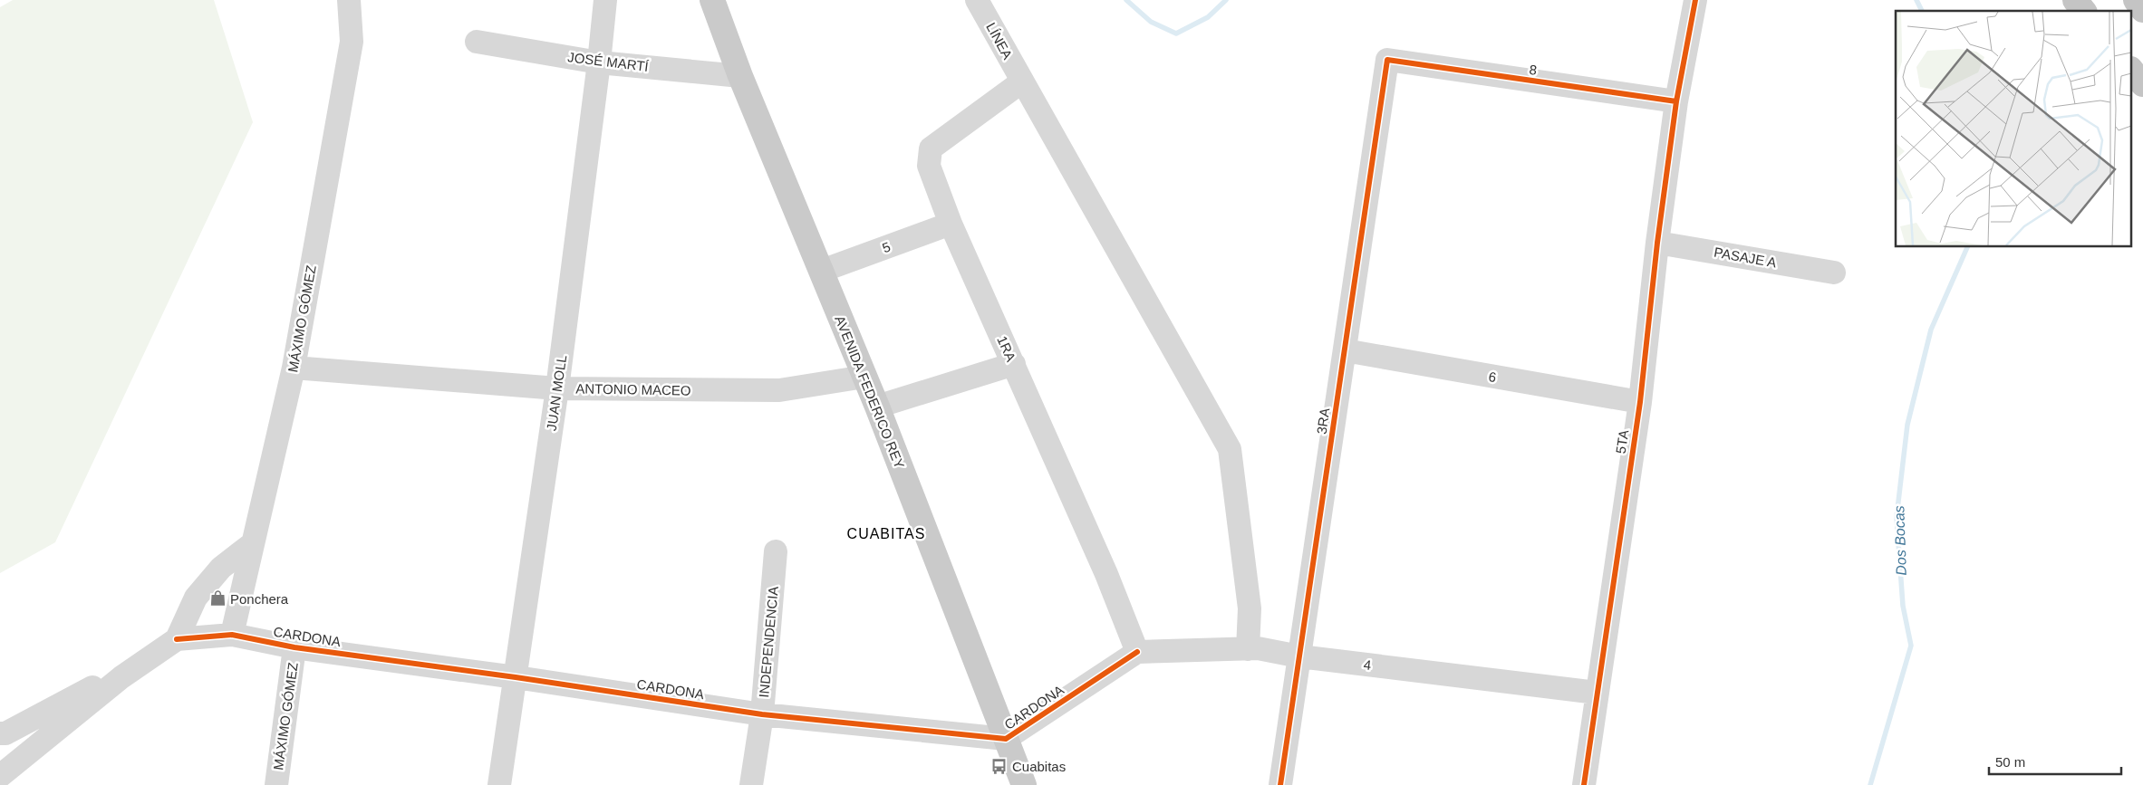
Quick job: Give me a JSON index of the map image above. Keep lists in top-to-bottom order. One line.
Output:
{"streets":{"main road":["AVENIDA FEDERICO REY"],"street":["LÍNEA","JOSÉ MARTÍ","8","5","PASAJE A","MÁXIMO GÓMEZ","1RA","6","ANTONIO MACEO","JUAN MOLL","3RA","5TA","CARDONA","INDEPENDENCIA","4"]},"crossings":[["LÍNEA","1RA"],["LÍNEA","4"],["JOSÉ MARTÍ","AVENIDA FEDERICO REY"],["JOSÉ MARTÍ","JUAN MOLL"],["8","3RA"],["8","5TA"],["5","1RA"],["5","AVENIDA FEDERICO REY"],["PASAJE A","5TA"],["MÁXIMO GÓMEZ","ANTONIO MACEO"],["MÁXIMO GÓMEZ","CARDONA"],["1RA","CARDONA"],["1RA","4"],["6","3RA"],["6","5TA"],["ANTONIO MACEO","AVENIDA FEDERICO REY"],["ANTONIO MACEO","JUAN MOLL"],["AVENIDA FEDERICO REY","CARDONA"],["JUAN MOLL","CARDONA"],["3RA","4"],["5TA","4"],["CARDONA","INDEPENDENCIA"],["CARDONA","4"]],"districts":["CUABITAS"],"water":["Dos Bocas"],"places":{"shop":["Ponchera"],"bus stop":["Cuabitas"]},"scale_bar":"50 m"}
